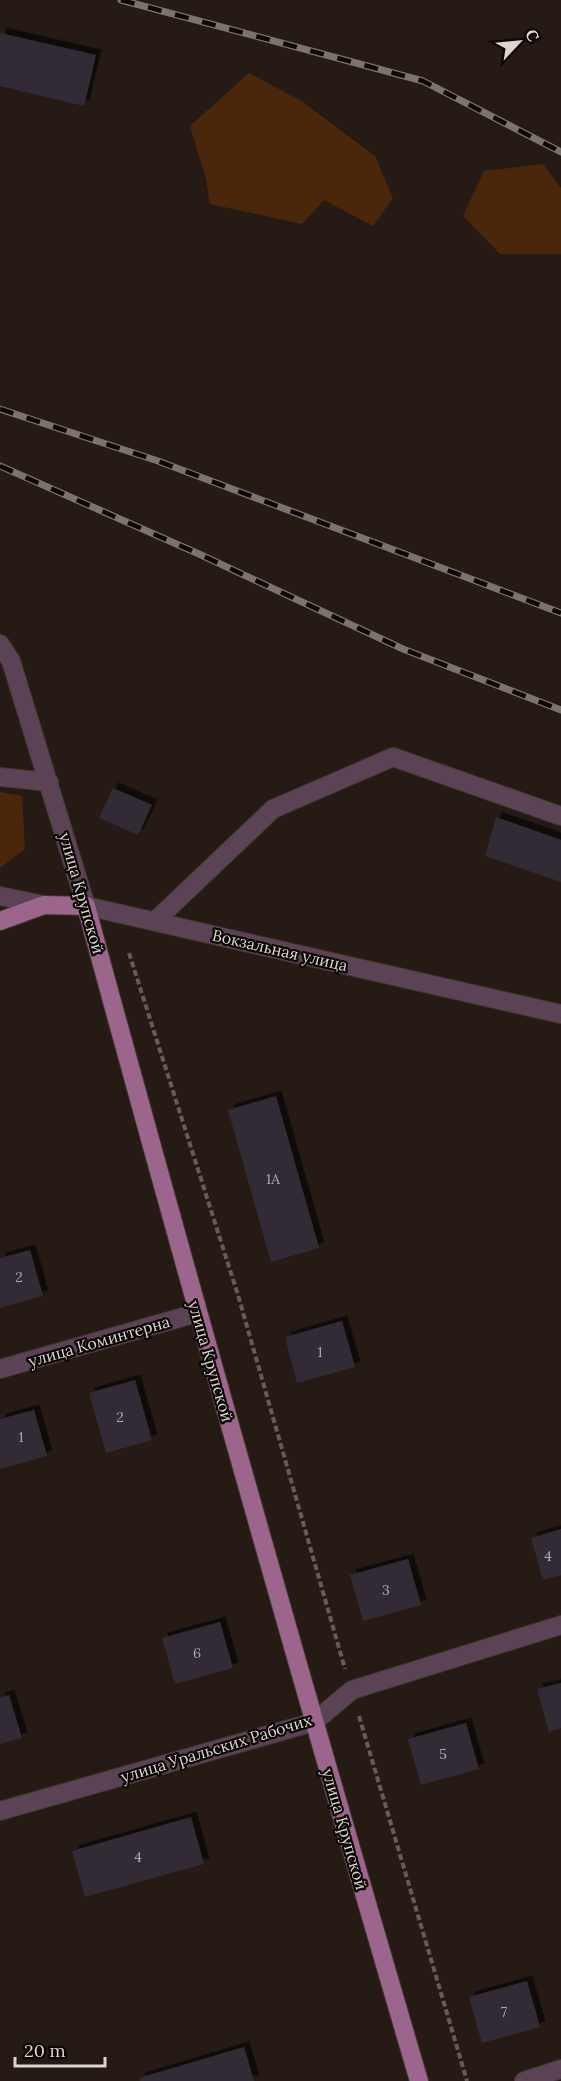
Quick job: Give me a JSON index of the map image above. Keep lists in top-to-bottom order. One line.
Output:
{"streets":{"main road":["улица Крупской","Вокзальная улица"],"street":["улица Коминтерна","улица Уральских Рабочих"]},"crossings":[["улица Крупской","Вокзальная улица"],["улица Крупской","улица Коминтерна"],["улица Крупской","улица Уральских Рабочих"]],"house_numbers":["1А","2","1","2","1","4","3","6","5","4","7"],"scale_bar":"20 m","north":"top right"}
